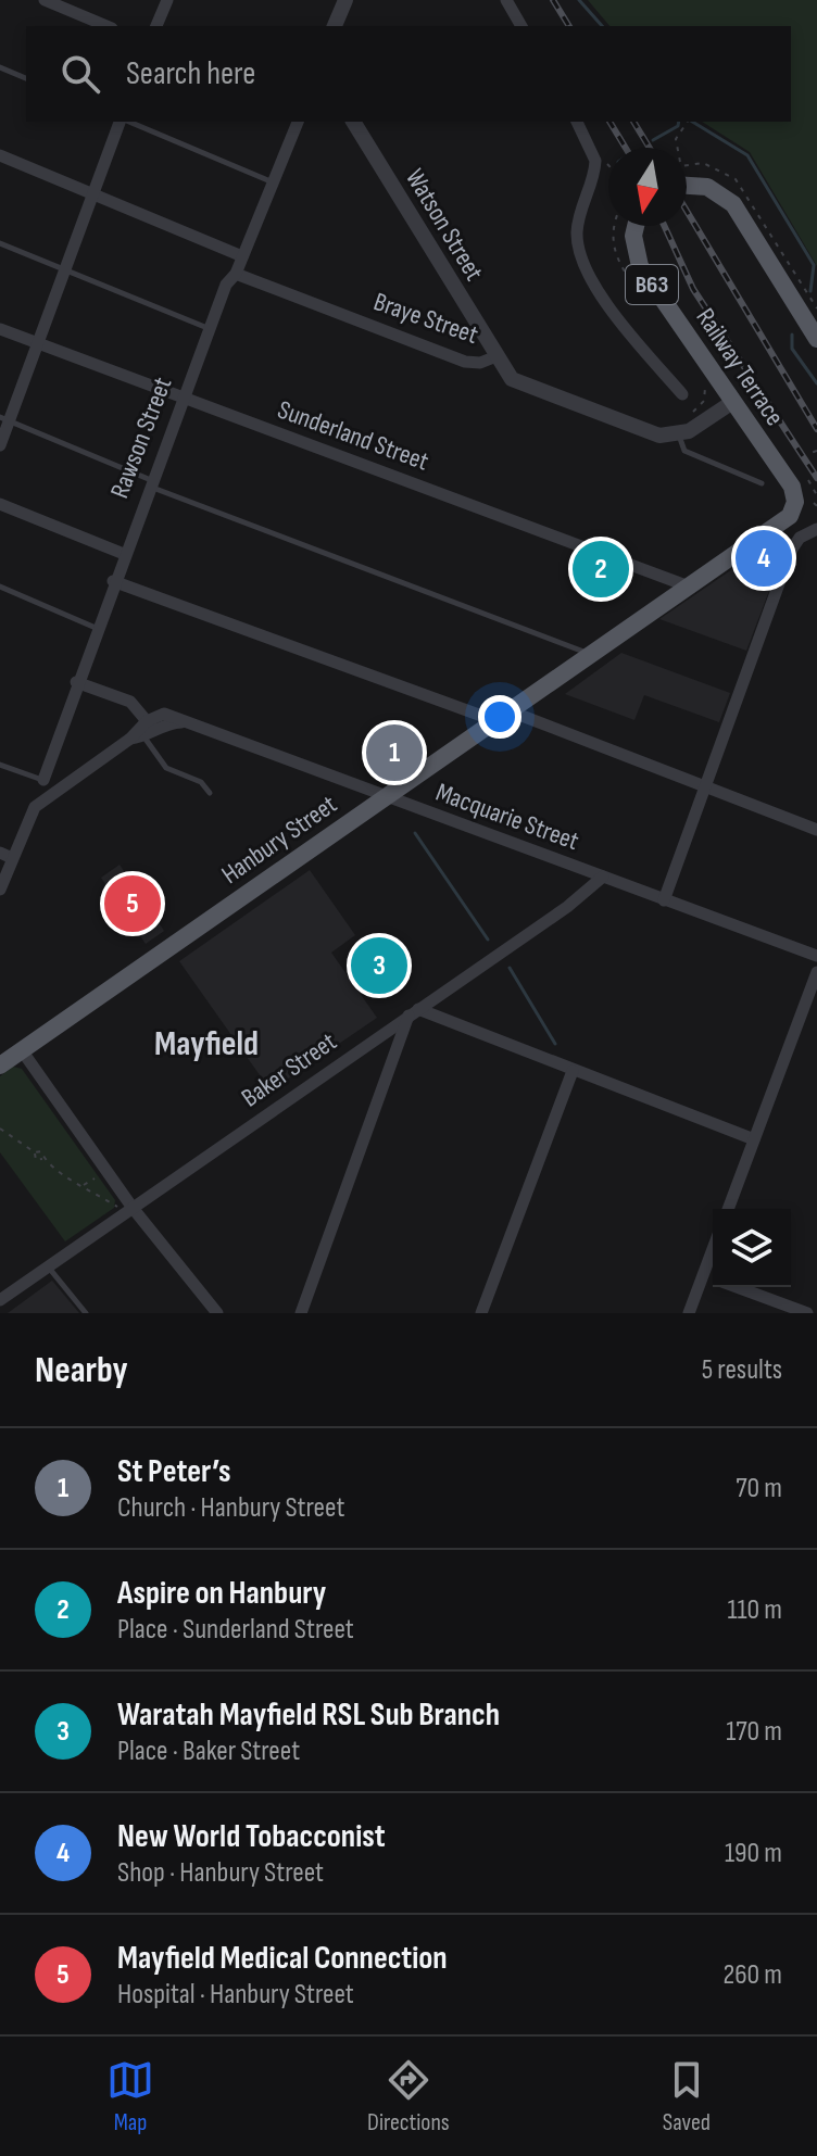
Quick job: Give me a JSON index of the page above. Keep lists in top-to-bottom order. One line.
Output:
{"streets":{"main road":["B63","Railway Terrace","Hanbury Street"],"street":["Watson Street","Braye Street","Sunderland Street","Rawson Street","Macquarie Street","Baker Street"]},"crossings":[["Watson Street","Braye Street"],["Braye Street","Rawson Street"],["Railway Terrace","Hanbury Street"],["Sunderland Street","Rawson Street"],["Sunderland Street","Hanbury Street"],["Macquarie Street","Hanbury Street"],["Macquarie Street","Baker Street"]],"districts":["Mayfield"],"north":"bottom","page":{"search":"Search here","pins":["4","2","1","5","3"],"heading":["Nearby","5 results"],"list":[{"mark":"1","name":"St Peter’s","note":"Church · Hanbury Street","value":"70 m"},{"mark":"2","name":"Aspire on Hanbury","note":"Place · Sunderland Street","value":"110 m"},{"mark":"3","name":"Waratah Mayfield RSL Sub Branch","note":"Place · Baker Street","value":"170 m"},{"mark":"4","name":"New World Tobacconist","note":"Shop · Hanbury Street","value":"190 m"},{"mark":"5","name":"Mayfield Medical Connection","note":"Hospital · Hanbury Street","value":"260 m"}],"nav":["Map","Directions","Saved"]}}
